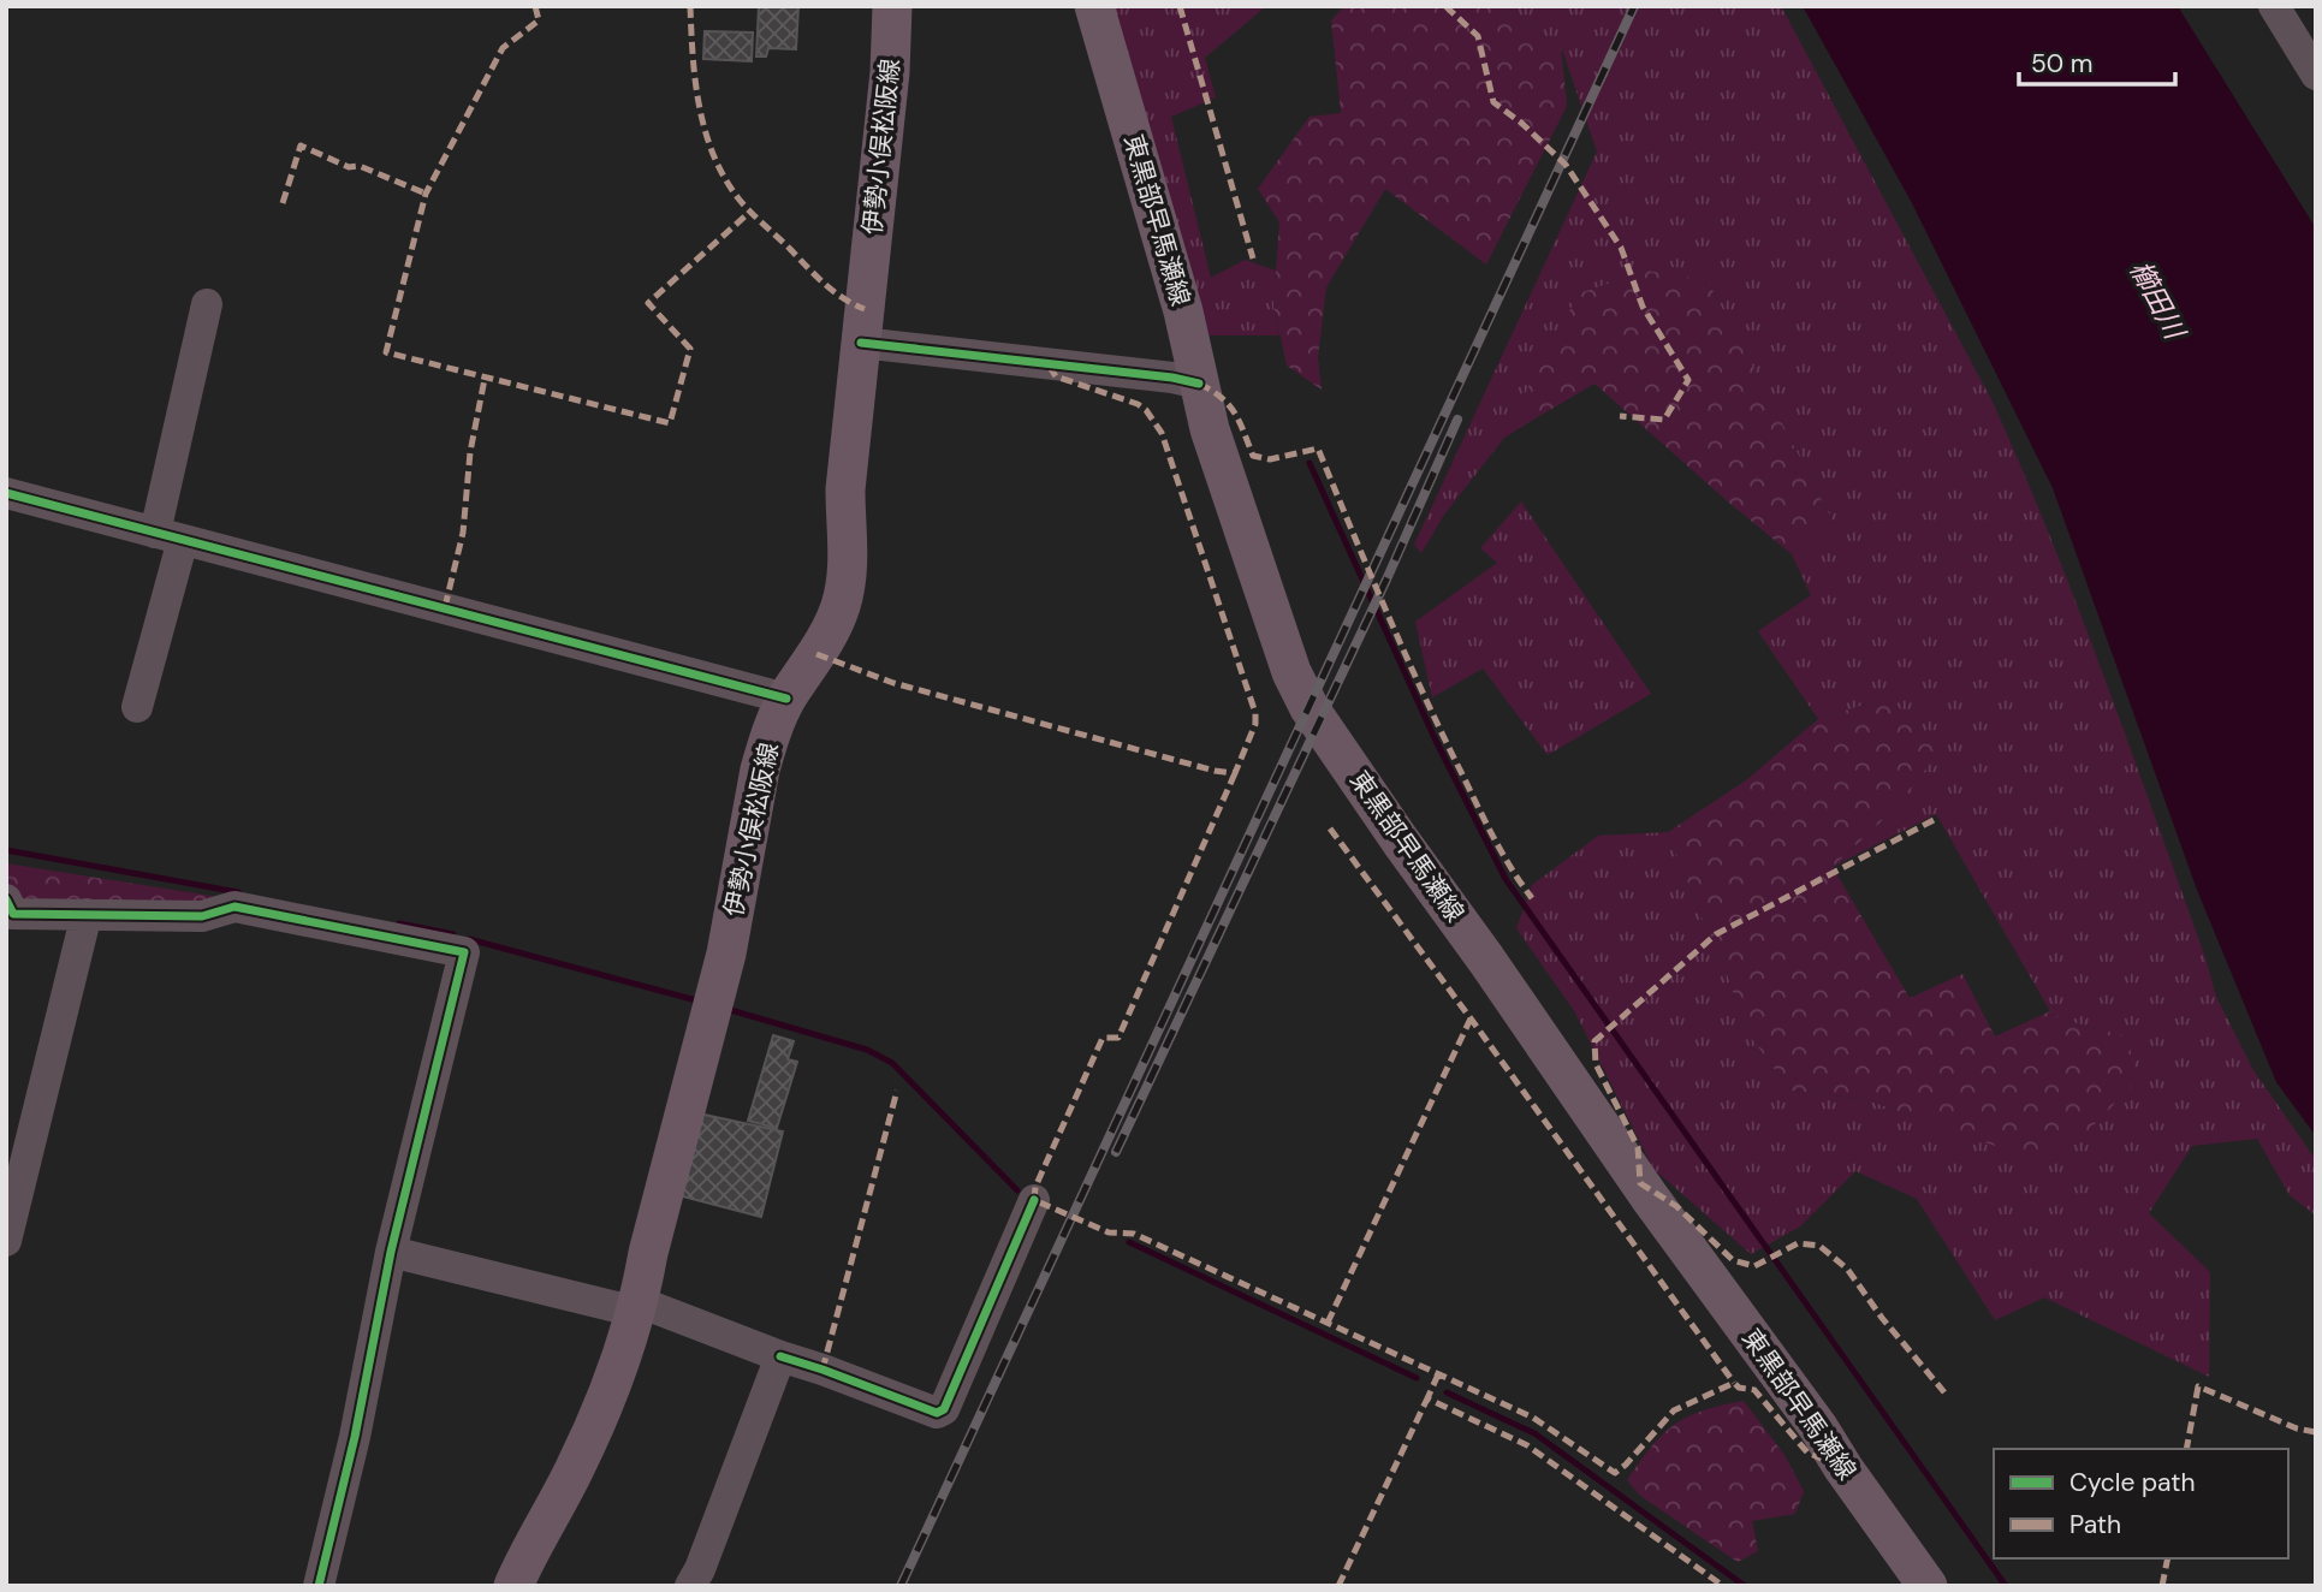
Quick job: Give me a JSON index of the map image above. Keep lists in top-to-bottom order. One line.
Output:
{"streets":{"main road":["伊勢小俣松阪線","東黒部早馬瀬線"]},"water":["櫛田川"],"legend":["Cycle path","Path"],"scale_bar":"50 m"}
